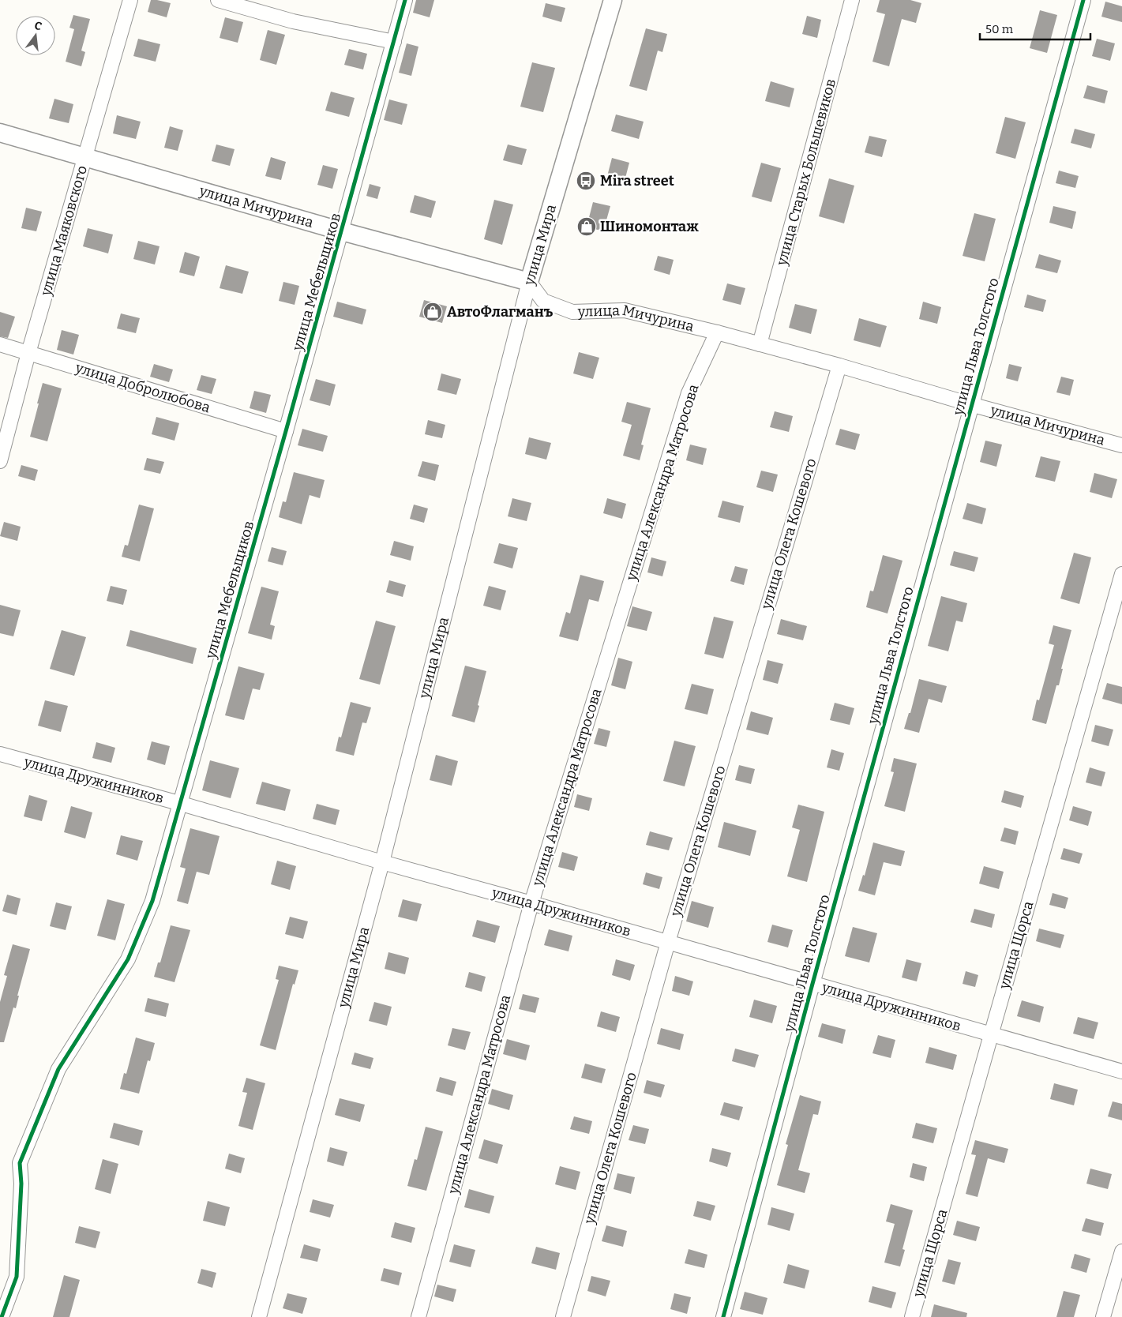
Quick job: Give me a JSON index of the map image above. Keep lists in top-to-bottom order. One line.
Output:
{"streets":{"street":["улица Старых Большевиков","улица Мичурина","улица Маяковского","улица Мира","улица Мебельщиков","улица Льва Толстого","улица Добролюбова","улица Александра Матросова","улица Олега Кошевого","улица Дружинников","улица Щорса"]},"crossings":[["улица Старых Большевиков","улица Мичурина"],["улица Мичурина","улица Маяковского"],["улица Мичурина","улица Мира"],["улица Мичурина","улица Мебельщиков"],["улица Мичурина","улица Льва Толстого"],["улица Мичурина","улица Александра Матросова"],["улица Мичурина","улица Олега Кошевого"],["улица Маяковского","улица Добролюбова"],["улица Мира","улица Дружинников"],["улица Мебельщиков","улица Добролюбова"],["улица Мебельщиков","улица Дружинников"],["улица Льва Толстого","улица Дружинников"],["улица Александра Матросова","улица Дружинников"],["улица Олега Кошевого","улица Дружинников"],["улица Дружинников","улица Щорса"]],"places":{"bus stop":["Mira street"],"shop":["Шиномонтаж","АвтоФлагманъ"]},"scale_bar":"50 m","north":"top"}
